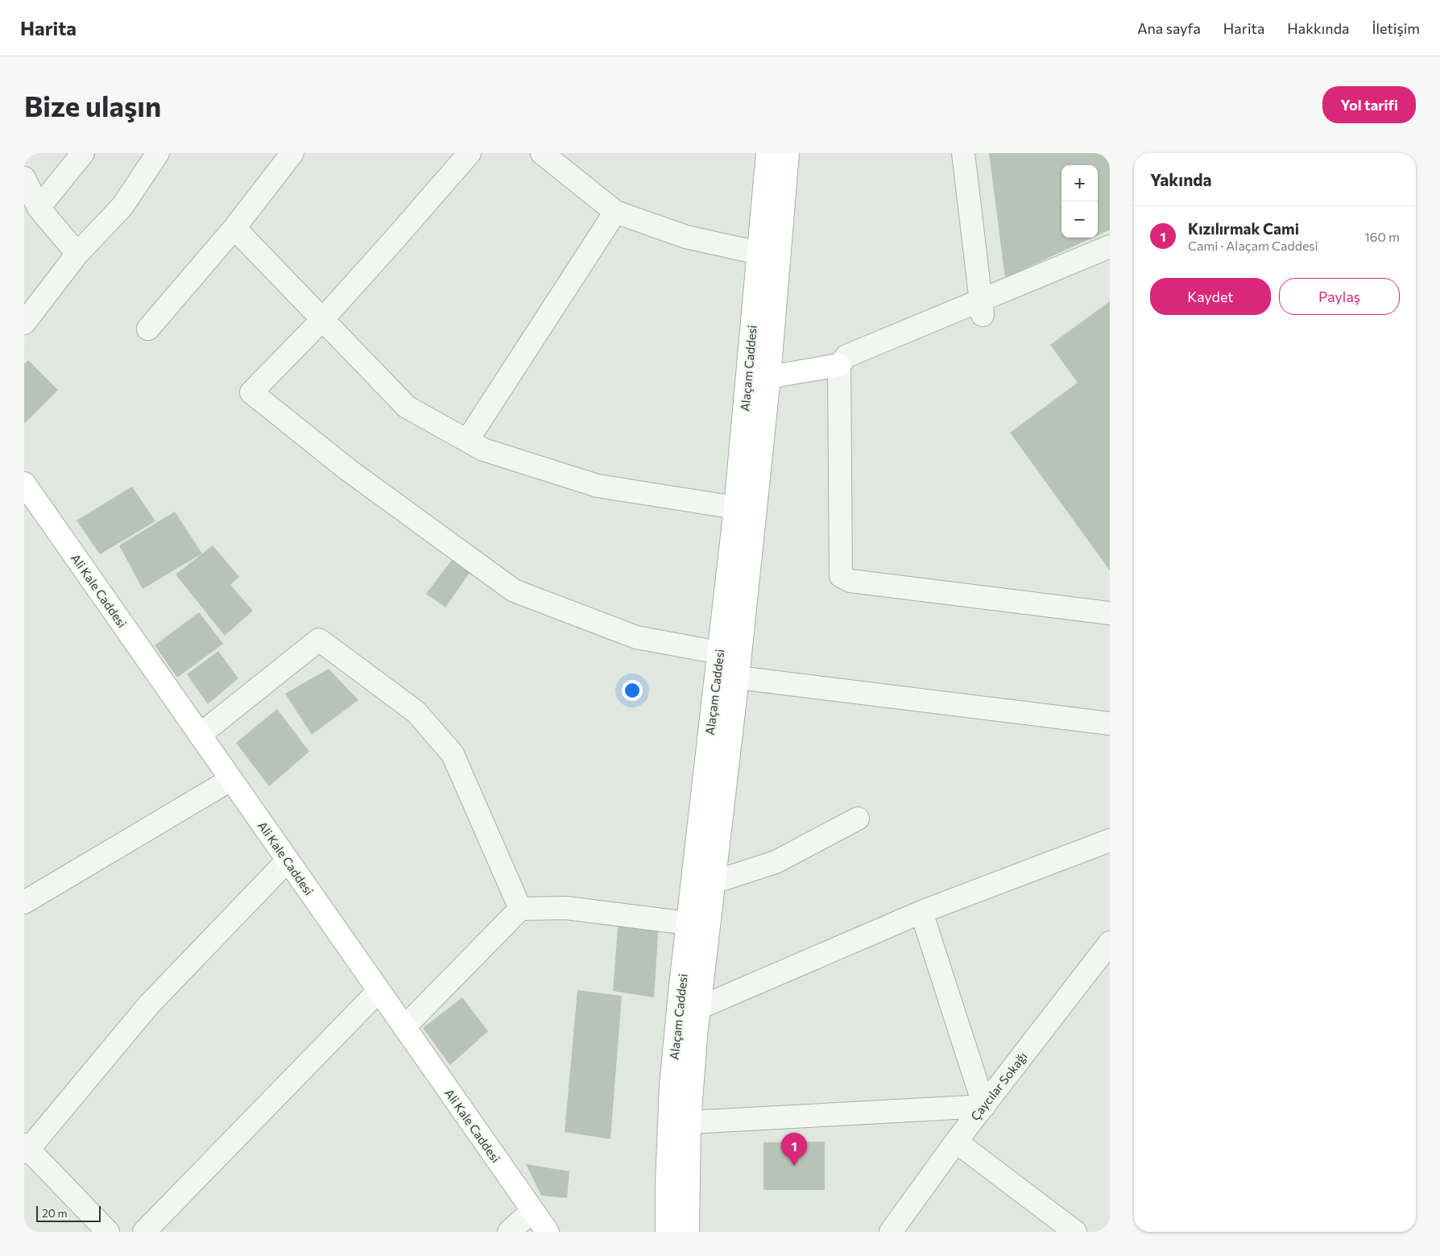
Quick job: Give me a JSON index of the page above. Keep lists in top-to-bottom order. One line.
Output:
{"streets":{"main road":["Alaçam Caddesi","Ali Kale Caddesi"],"street":["Çaycılar Sokağı"]},"scale_bar":"20 m","page":{"header":"Harita","nav":["Ana sayfa","Harita","Hakkında","İletişim"],"buttons":["Yol tarifi",["Kaydet","Paylaş"]],"title":"Bize ulaşın","heading":"Yakında","map_buttons":["+","−"],"list":[{"mark":"1","name":"Kızılırmak Cami","note":"Cami · Alaçam Caddesi","value":"160 m"}],"pins":"1","scale":"20 m"}}
